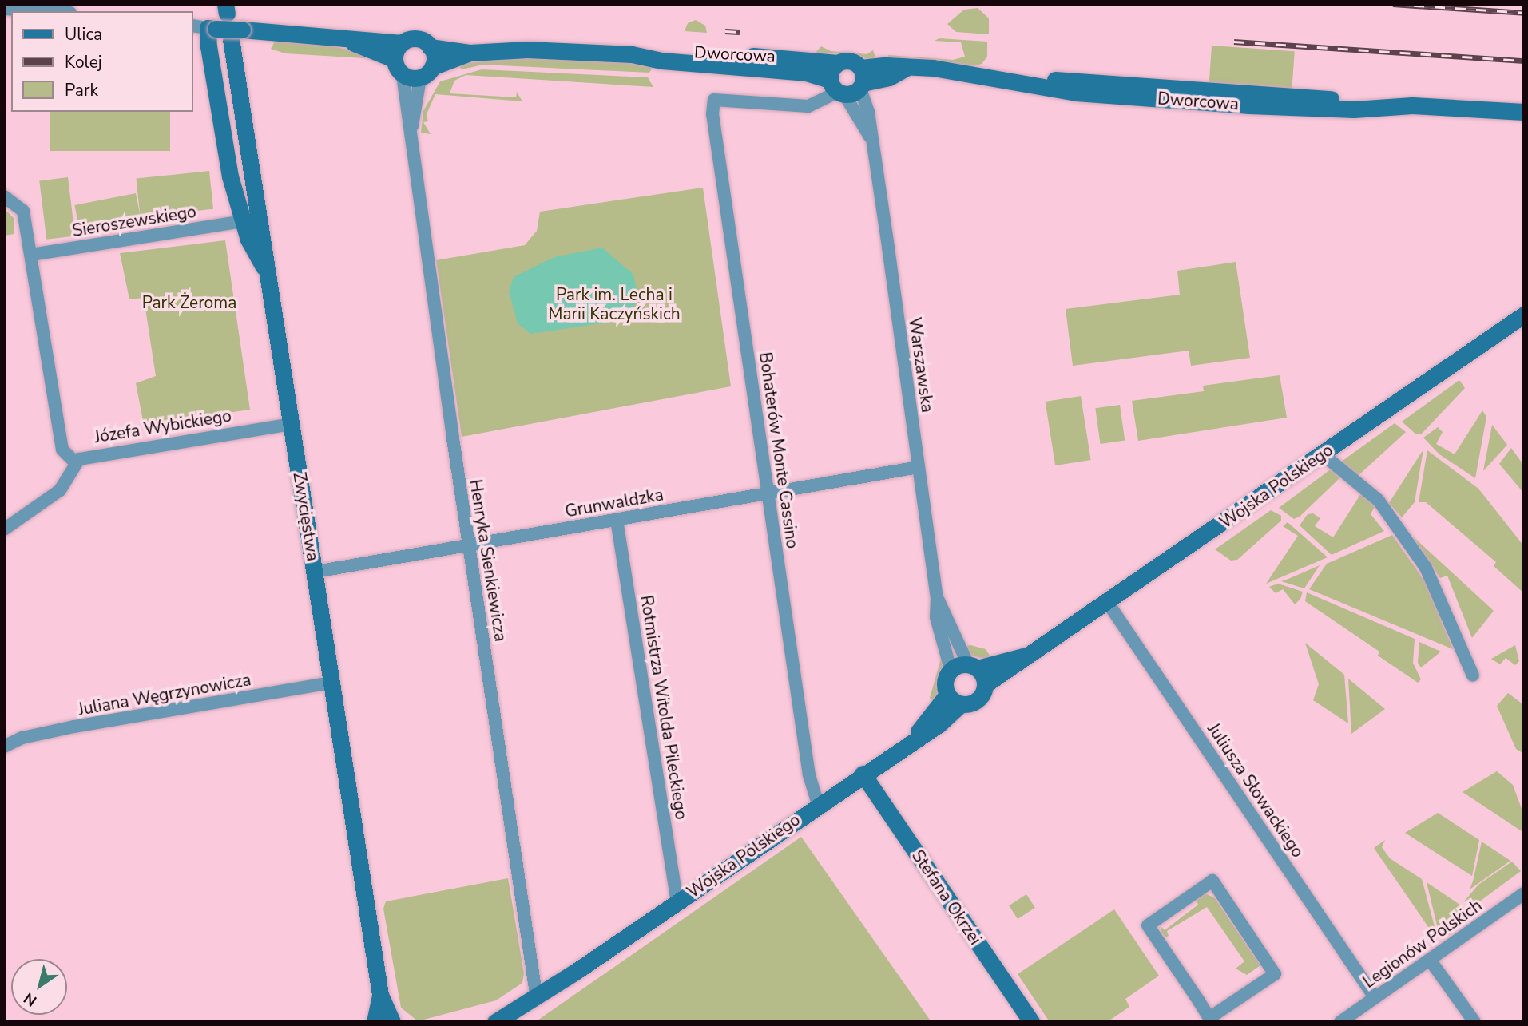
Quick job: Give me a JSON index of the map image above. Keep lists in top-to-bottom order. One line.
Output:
{"streets":{"street":["Dworcowa","Sieroszewskiego","Warszawska","Józefa Wybickiego","Bohaterów Monte Cassino","Wojska Polskiego","Grunwaldzka","Zwycięstwa","Henryka Sienkiewicza","Juliana Węgrzynowicza","Rotmistrza Witolda Pileckiego","Juliusza Słowackiego","Stefana Okrzei","Legionów Polskich"]},"crossings":[["Dworcowa","Warszawska"],["Dworcowa","Bohaterów Monte Cassino"],["Dworcowa","Henryka Sienkiewicza"],["Warszawska","Wojska Polskiego"],["Warszawska","Grunwaldzka"],["Józefa Wybickiego","Zwycięstwa"],["Bohaterów Monte Cassino","Wojska Polskiego"],["Bohaterów Monte Cassino","Grunwaldzka"],["Wojska Polskiego","Henryka Sienkiewicza"],["Wojska Polskiego","Rotmistrza Witolda Pileckiego"],["Wojska Polskiego","Juliusza Słowackiego"],["Wojska Polskiego","Stefana Okrzei"],["Grunwaldzka","Zwycięstwa"],["Grunwaldzka","Henryka Sienkiewicza"],["Grunwaldzka","Rotmistrza Witolda Pileckiego"],["Zwycięstwa","Juliana Węgrzynowicza"],["Juliusza Słowackiego","Legionów Polskich"]],"parks":["Park im. Lecha i Marii Kaczyńskich","Park Żeroma"],"legend":["Ulica","Kolej","Park"],"north":"bottom left"}
